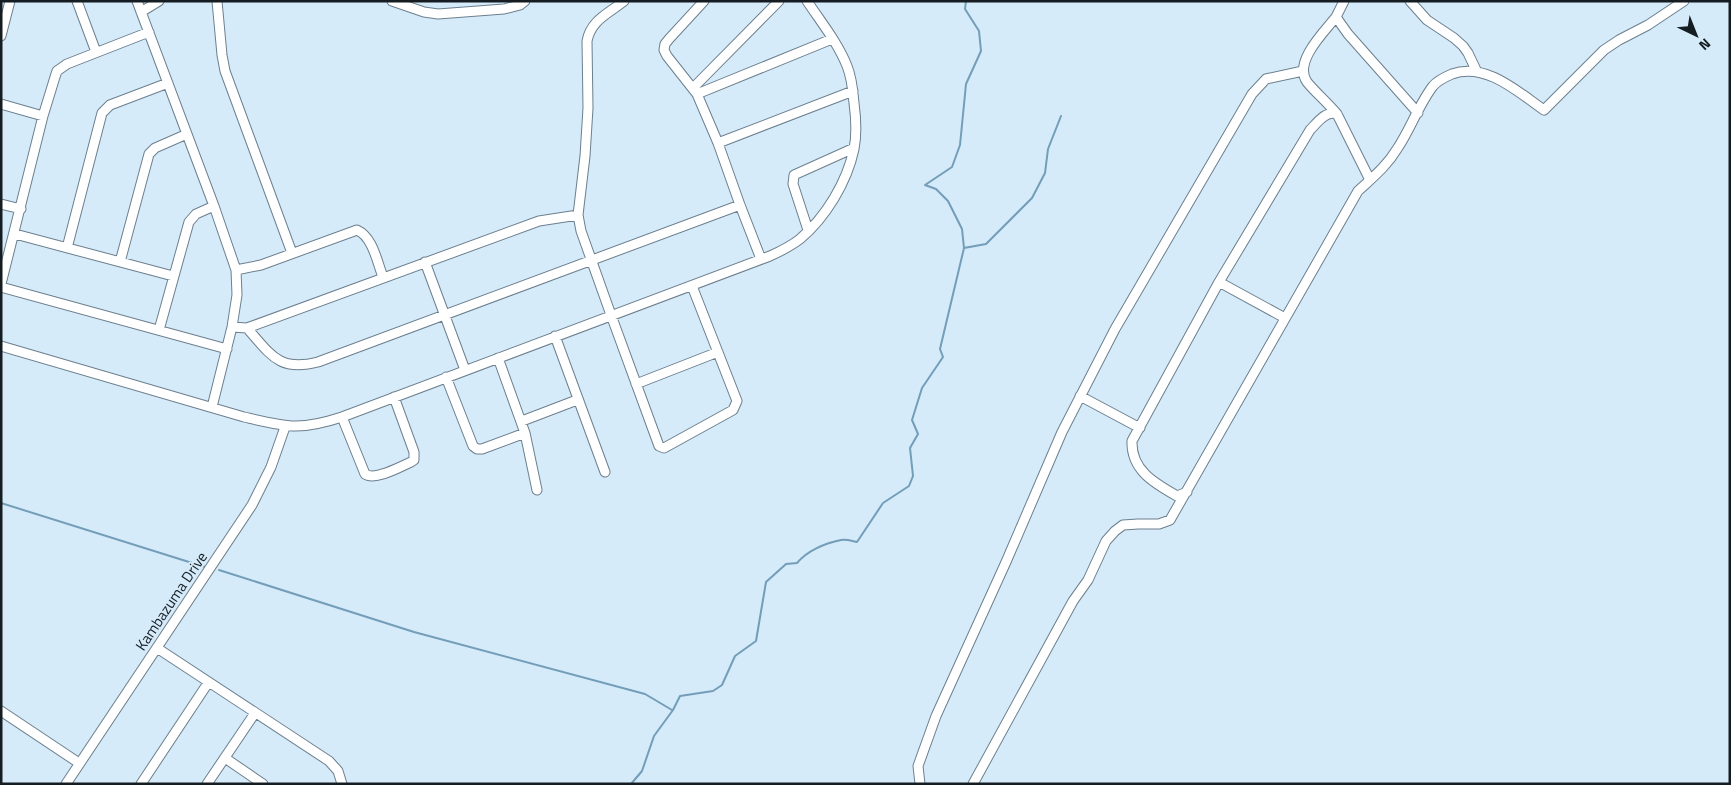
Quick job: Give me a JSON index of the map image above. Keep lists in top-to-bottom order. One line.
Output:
{"streets":{"street":["Kambazuma Drive"]},"north":"bottom right"}
